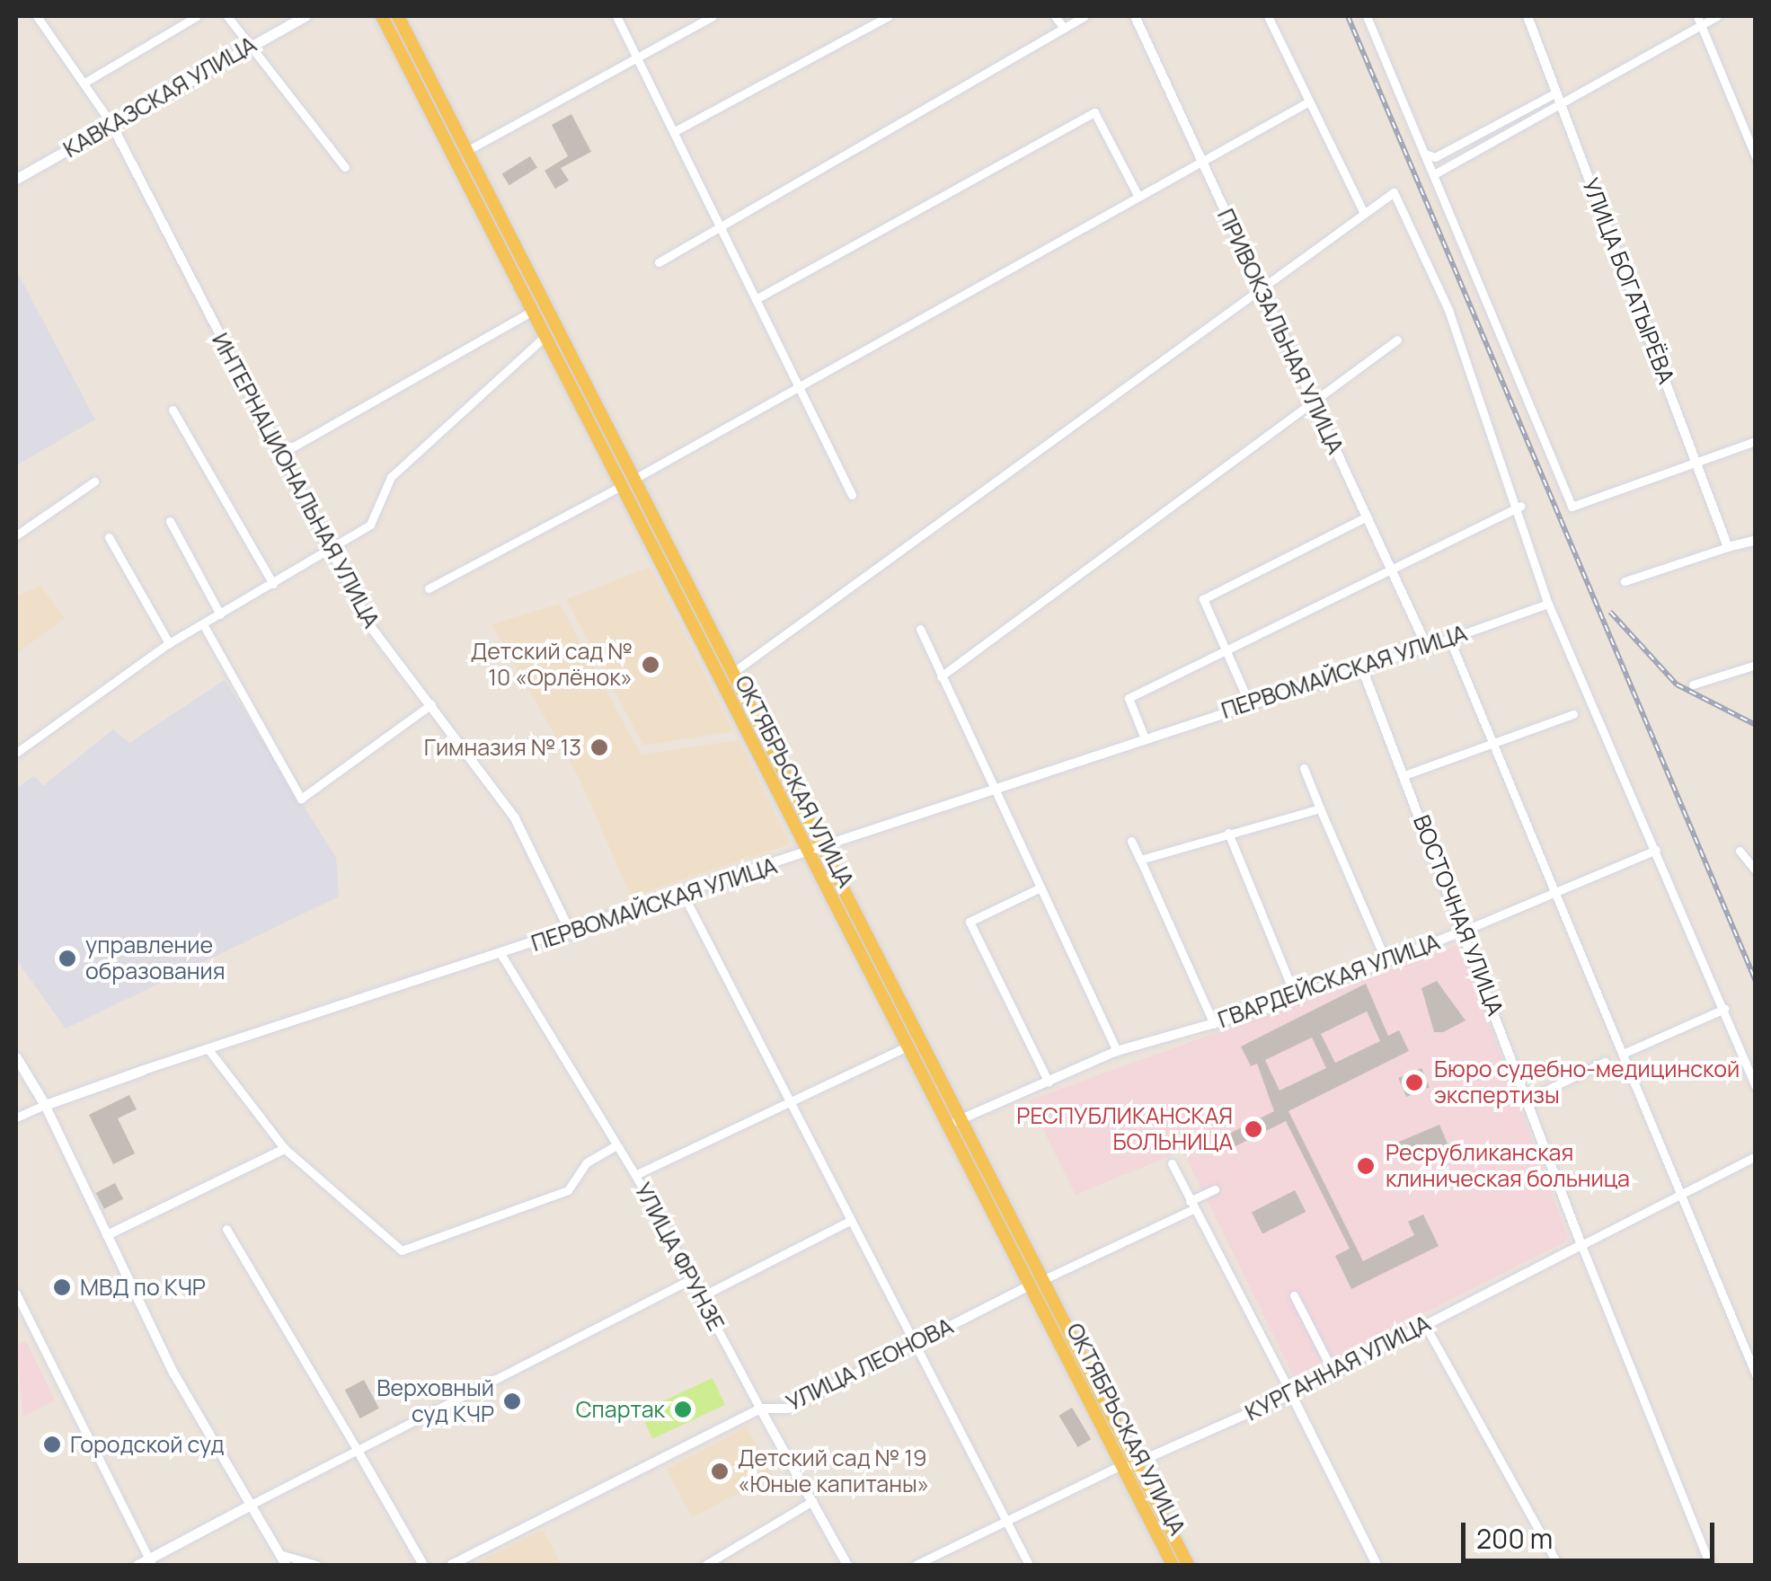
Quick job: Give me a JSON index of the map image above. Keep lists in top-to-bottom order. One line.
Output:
{"streets":{"main road":["КАВКАЗСКАЯ УЛИЦА","ПЕРВОМАЙСКАЯ УЛИЦА","ОКТЯБРЬСКАЯ УЛИЦА"],"street":["УЛИЦА БОГАТЫРЁВА","ПРИВОКЗАЛЬНАЯ УЛИЦА","ИНТЕРНАЦИОНАЛЬНАЯ УЛИЦА","ВОСТОЧНАЯ УЛИЦА","ГВАРДЕЙСКАЯ УЛИЦА","УЛИЦА ФРУНЗЕ","УЛИЦА ЛЕОНОВА","КУРГАННАЯ УЛИЦА"]},"crossings":[["КАВКАЗСКАЯ УЛИЦА","ИНТЕРНАЦИОНАЛЬНАЯ УЛИЦА"],["ПРИВОКЗАЛЬНАЯ УЛИЦА","ПЕРВОМАЙСКАЯ УЛИЦА"],["ИНТЕРНАЦИОНАЛЬНАЯ УЛИЦА","ПЕРВОМАЙСКАЯ УЛИЦА"],["ПЕРВОМАЙСКАЯ УЛИЦА","ОКТЯБРЬСКАЯ УЛИЦА"],["ПЕРВОМАЙСКАЯ УЛИЦА","ВОСТОЧНАЯ УЛИЦА"],["ПЕРВОМАЙСКАЯ УЛИЦА","УЛИЦА ФРУНЗЕ"],["ОКТЯБРЬСКАЯ УЛИЦА","ГВАРДЕЙСКАЯ УЛИЦА"],["ОКТЯБРЬСКАЯ УЛИЦА","УЛИЦА ЛЕОНОВА"],["ОКТЯБРЬСКАЯ УЛИЦА","КУРГАННАЯ УЛИЦА"],["ВОСТОЧНАЯ УЛИЦА","ГВАРДЕЙСКАЯ УЛИЦА"],["ВОСТОЧНАЯ УЛИЦА","КУРГАННАЯ УЛИЦА"],["УЛИЦА ФРУНЗЕ","УЛИЦА ЛЕОНОВА"]],"places":["Детский сад № 10 «Орлёнок»","Гимназия № 13","управление образования","Бюро судебно-медицинской экспертизы","РЕСПУБЛИКАНСКАЯ БОЛЬНИЦА","Ресрубликанская клиническая больница","МВД по КЧР","Верховный суд КЧР","Спартак","Городской суд","Детский сад № 19 «Юные капитаны»"],"scale_bar":"200 m"}
